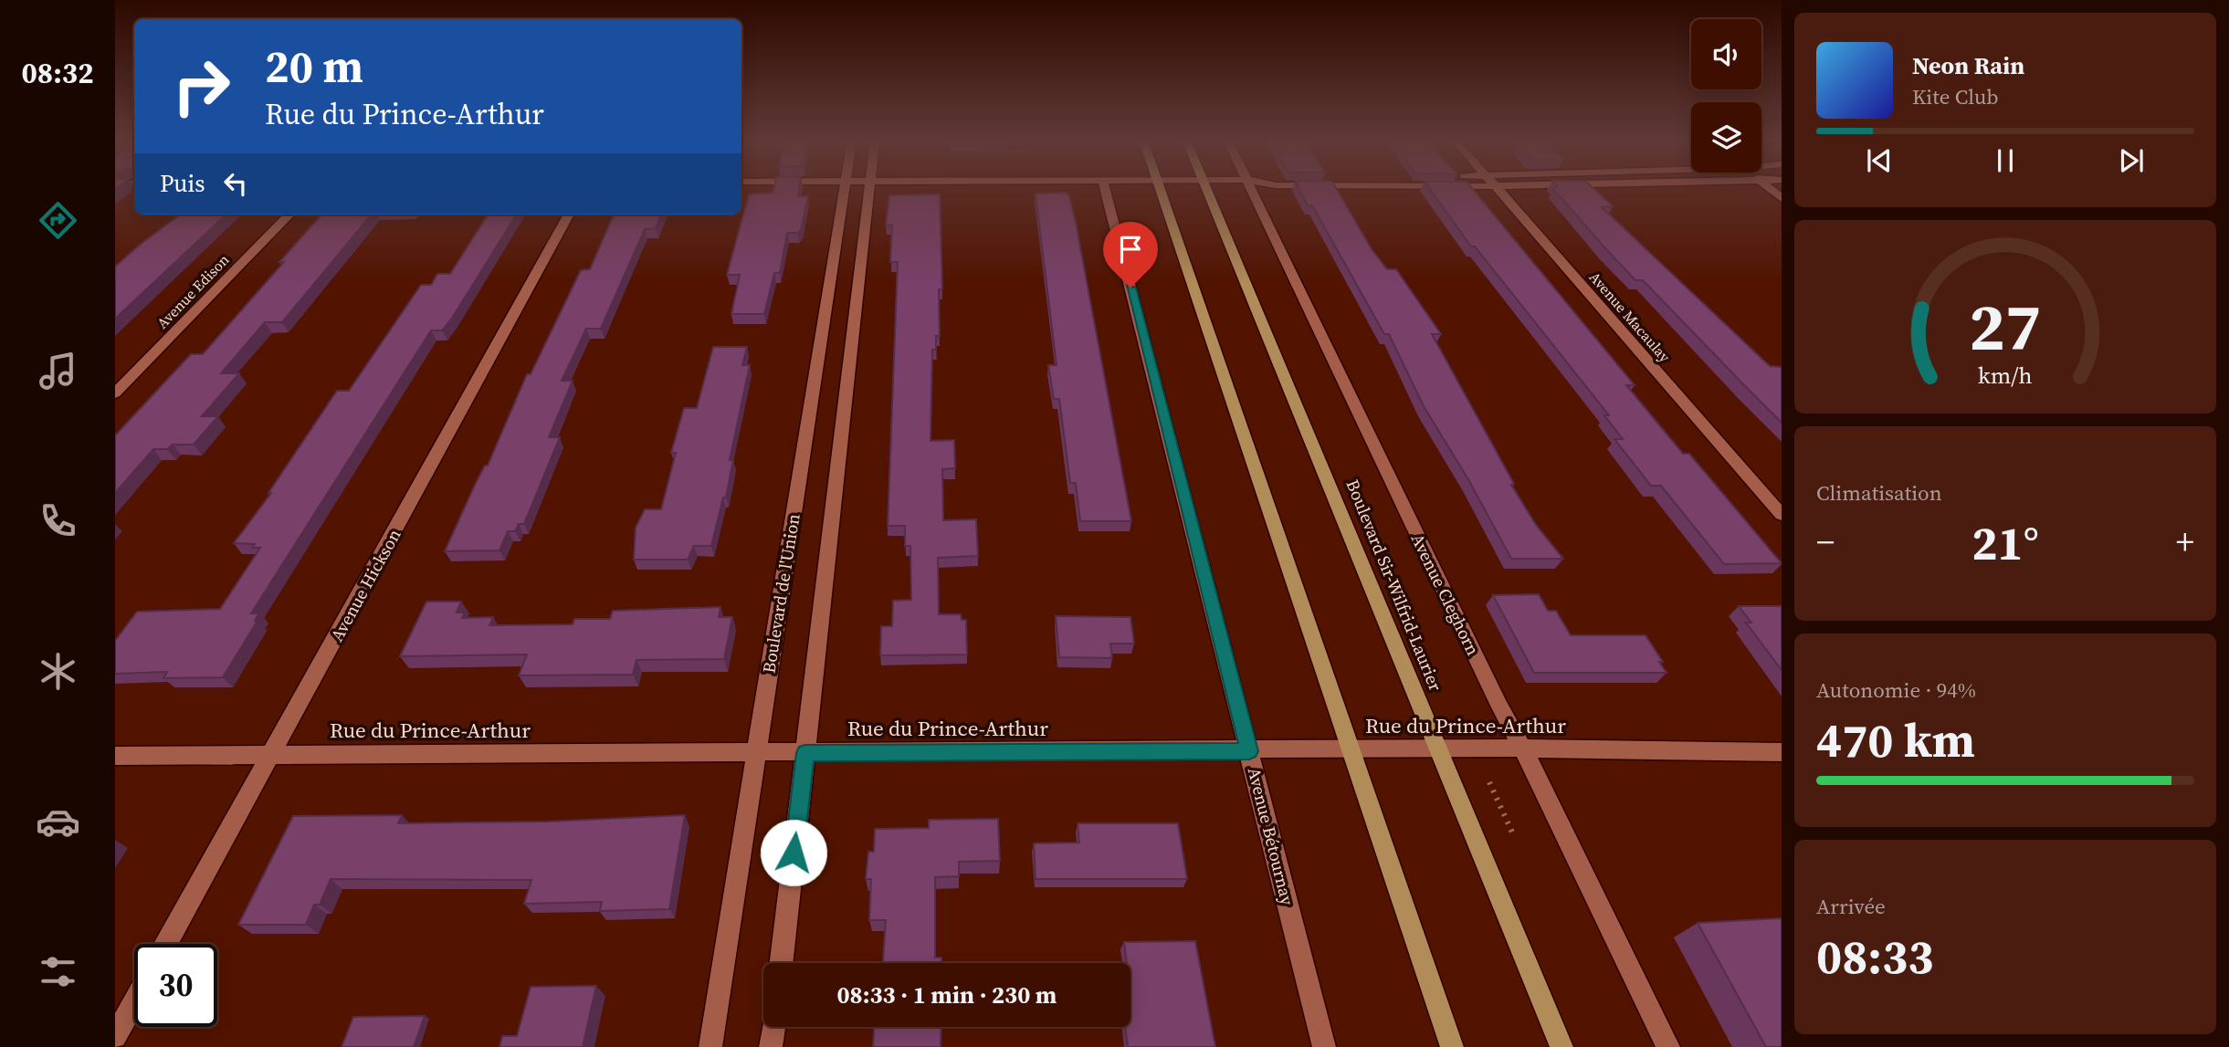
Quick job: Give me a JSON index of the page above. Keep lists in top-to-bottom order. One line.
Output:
{"streets":{"main road":["Boulevard Sir-Wilfrid-Laurier"],"street":["Avenue Edison","Avenue Macaulay","Avenue Hickson","Boulevard de l'Union","Avenue Cleghorn","Rue du Prince-Arthur","Avenue Bétournay"]},"crossings":[["Avenue Hickson","Rue du Prince-Arthur"],["Boulevard Sir-Wilfrid-Laurier","Rue du Prince-Arthur"],["Boulevard de l'Union","Rue du Prince-Arthur"],["Avenue Cleghorn","Rue du Prince-Arthur"],["Rue du Prince-Arthur","Avenue Bétournay"]],"page":{"tabs":"08:32","turn":["20 m","Rue du Prince-Arthur"],"song":["Neon Rain","Kite Club"],"then":"Puis","tile":["Climatisation",["Autonomie · 94%","470 km"],["Arrivée","08:33"]],"heat":["−","21°","+"],"limit":"30","trip":"08:33 · 1 min · 230 m","gauge":["27","km/h"]}}
